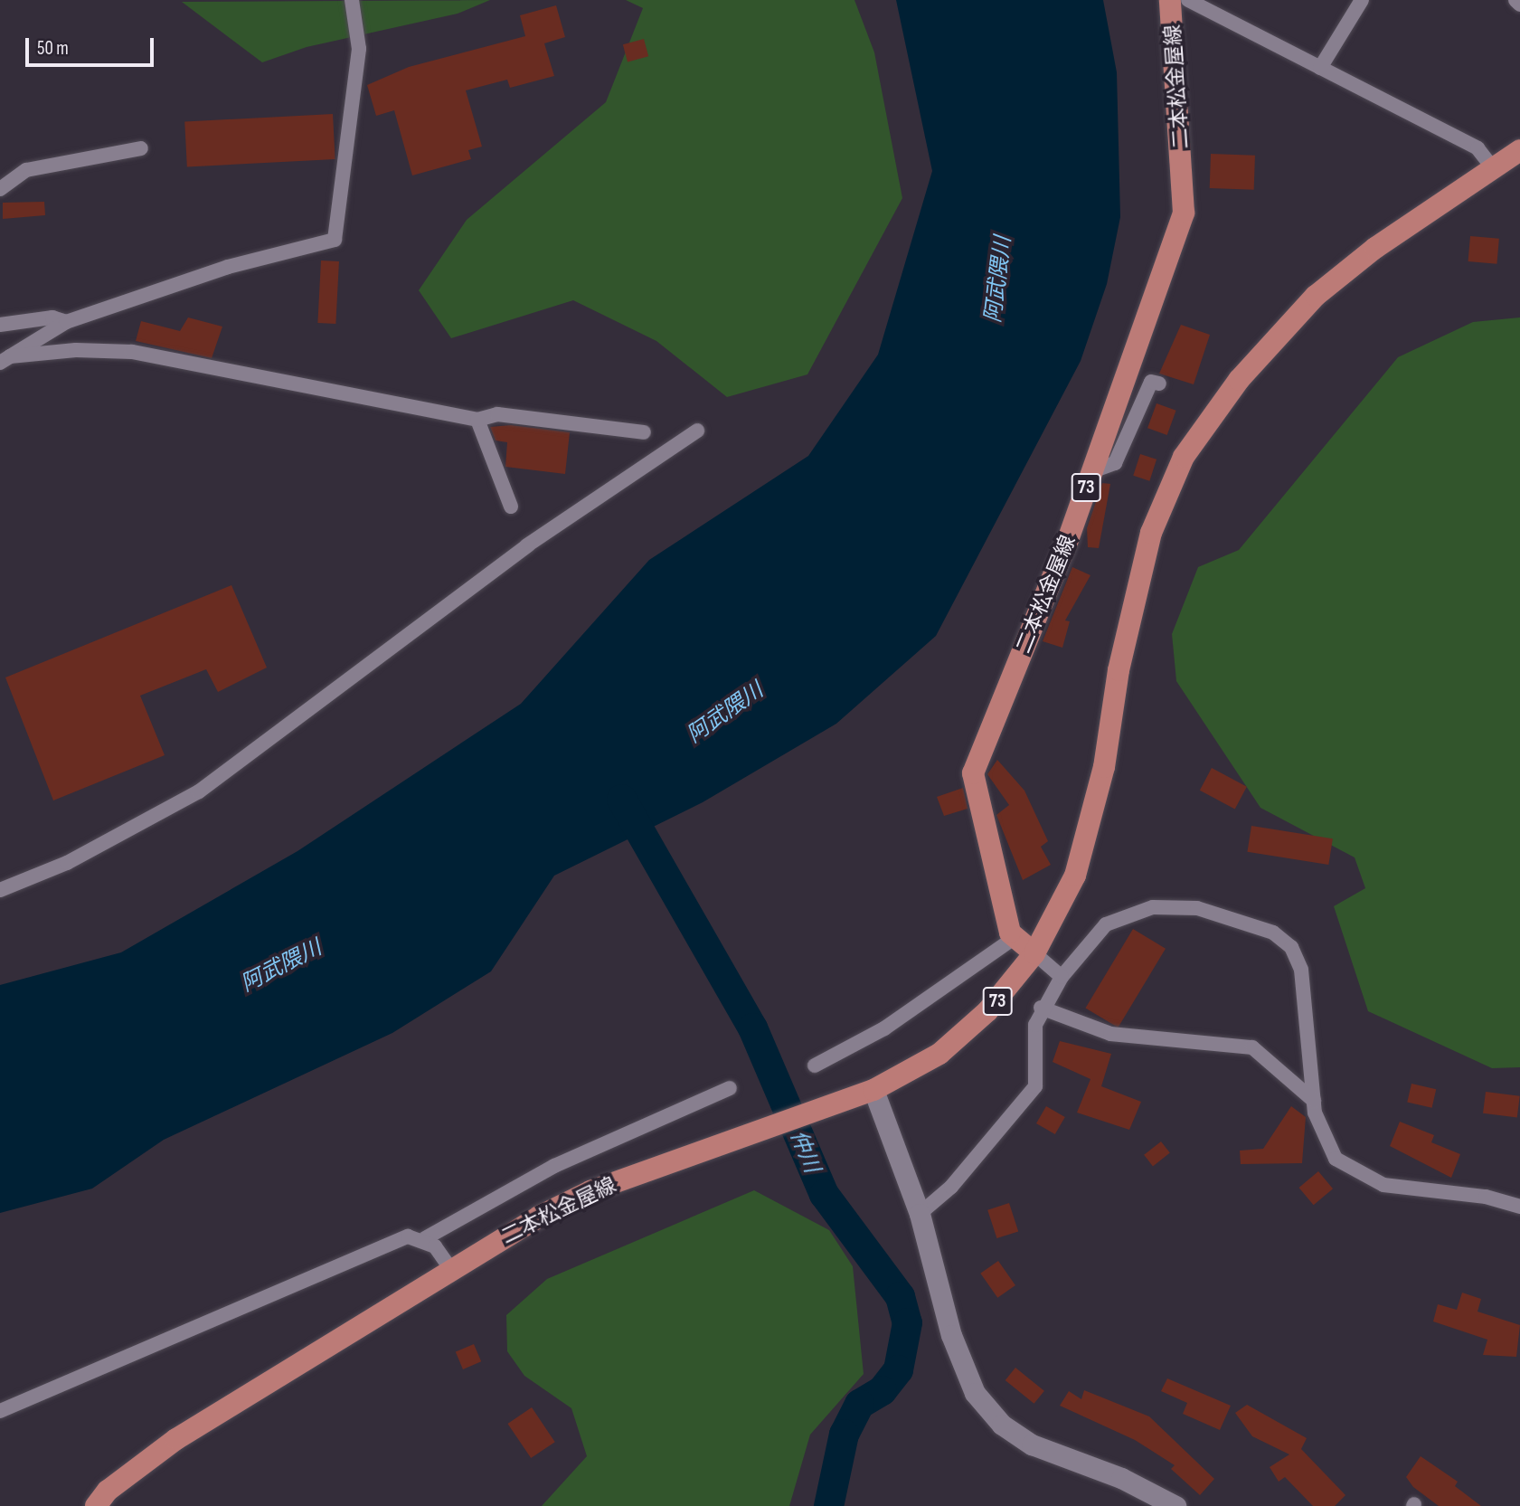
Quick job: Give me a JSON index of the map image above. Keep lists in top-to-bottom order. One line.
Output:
{"streets":{"main road":["二本松金屋線","73"]},"water":["阿武隈川","仲川"],"scale_bar":"50 m"}
